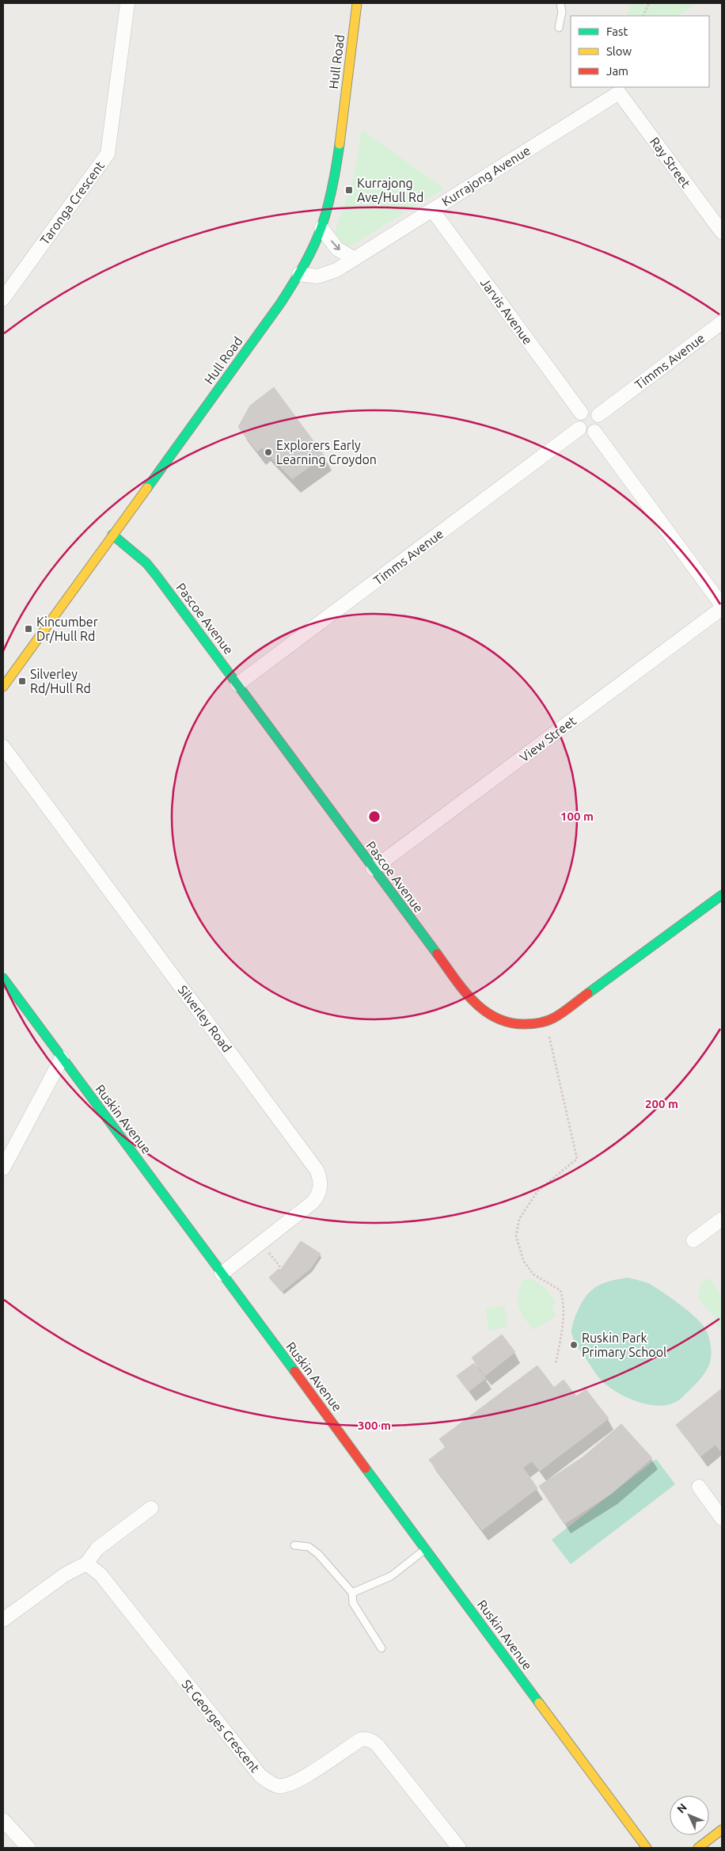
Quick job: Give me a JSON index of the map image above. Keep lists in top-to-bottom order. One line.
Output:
{"streets":{"street":["Hull Road","Ray Street","Kurrajong Avenue","Taronga Crescent","Jarvis Avenue","Timms Avenue","Pascoe Avenue","View Street","Silverley Road","Ruskin Avenue","St Georges Crescent"]},"crossings":[["Hull Road","Kurrajong Avenue"],["Hull Road","Pascoe Avenue"],["Ray Street","Kurrajong Avenue"],["Kurrajong Avenue","Jarvis Avenue"],["Jarvis Avenue","Timms Avenue"],["Timms Avenue","Pascoe Avenue"],["Pascoe Avenue","View Street"],["Silverley Road","Ruskin Avenue"]],"places":{"transit":["Kurrajong Ave/Hull Rd","Kincumber Dr/Hull Rd","Silverley Rd/Hull Rd"],"other":["Explorers Early Learning Croydon","Ruskin Park Primary School"]},"legend":["Fast","Slow","Jam"],"north":"top left","rings":["100 m","200 m","300 m"]}
